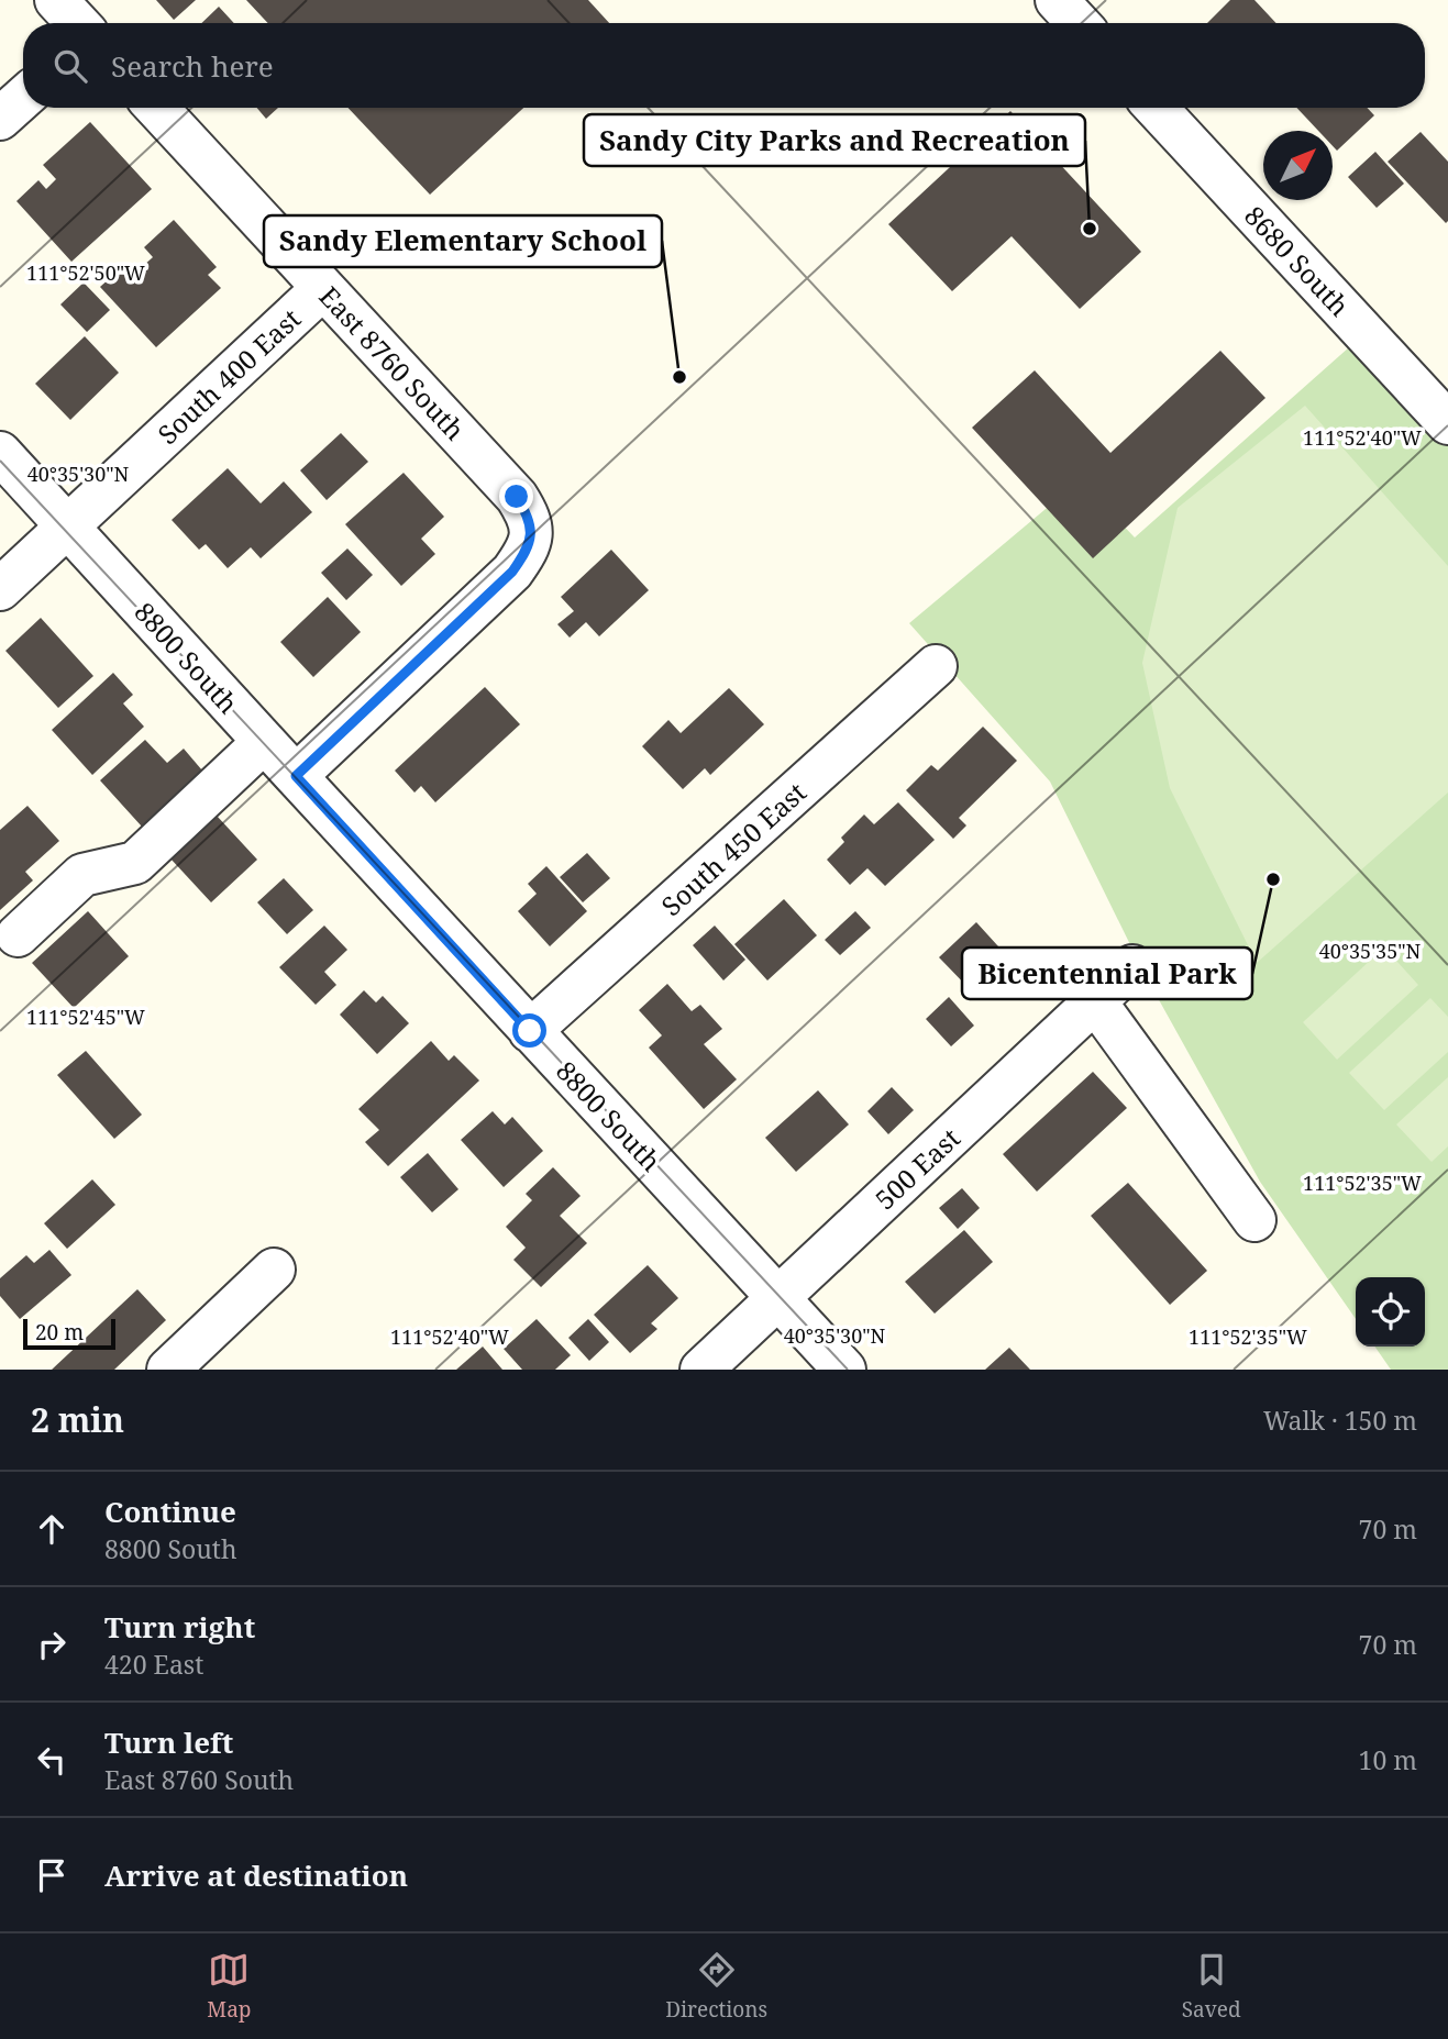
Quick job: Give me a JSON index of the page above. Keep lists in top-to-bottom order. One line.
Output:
{"streets":{"street":["8680 South","East 8760 South","South 400 East","8800 South","South 450 East","500 East"]},"crossings":[["East 8760 South","South 400 East"],["East 8760 South","8800 South"],["South 400 East","8800 South"],["8800 South","South 450 East"],["8800 South","500 East"]],"places":["Sandy City Parks and Recreation","Sandy Elementary School","Bicentennial Park"],"scale_bar":"20 m","north":"top right","page":{"search":"Search here","scale":"20 m","heading":["2 min","Walk · 150 m"],"list":[["Continue","8800 South","70 m"],["Turn right","420 East","70 m"],["Turn left","East 8760 South","10 m"],"Arrive at destination"],"nav":["Map","Directions","Saved"]},"coordinates":["111°52'50\"W","111°52'40\"W","40°35'30\"N","40°35'35\"N","111°52'45\"W","111°52'35\"W"]}
